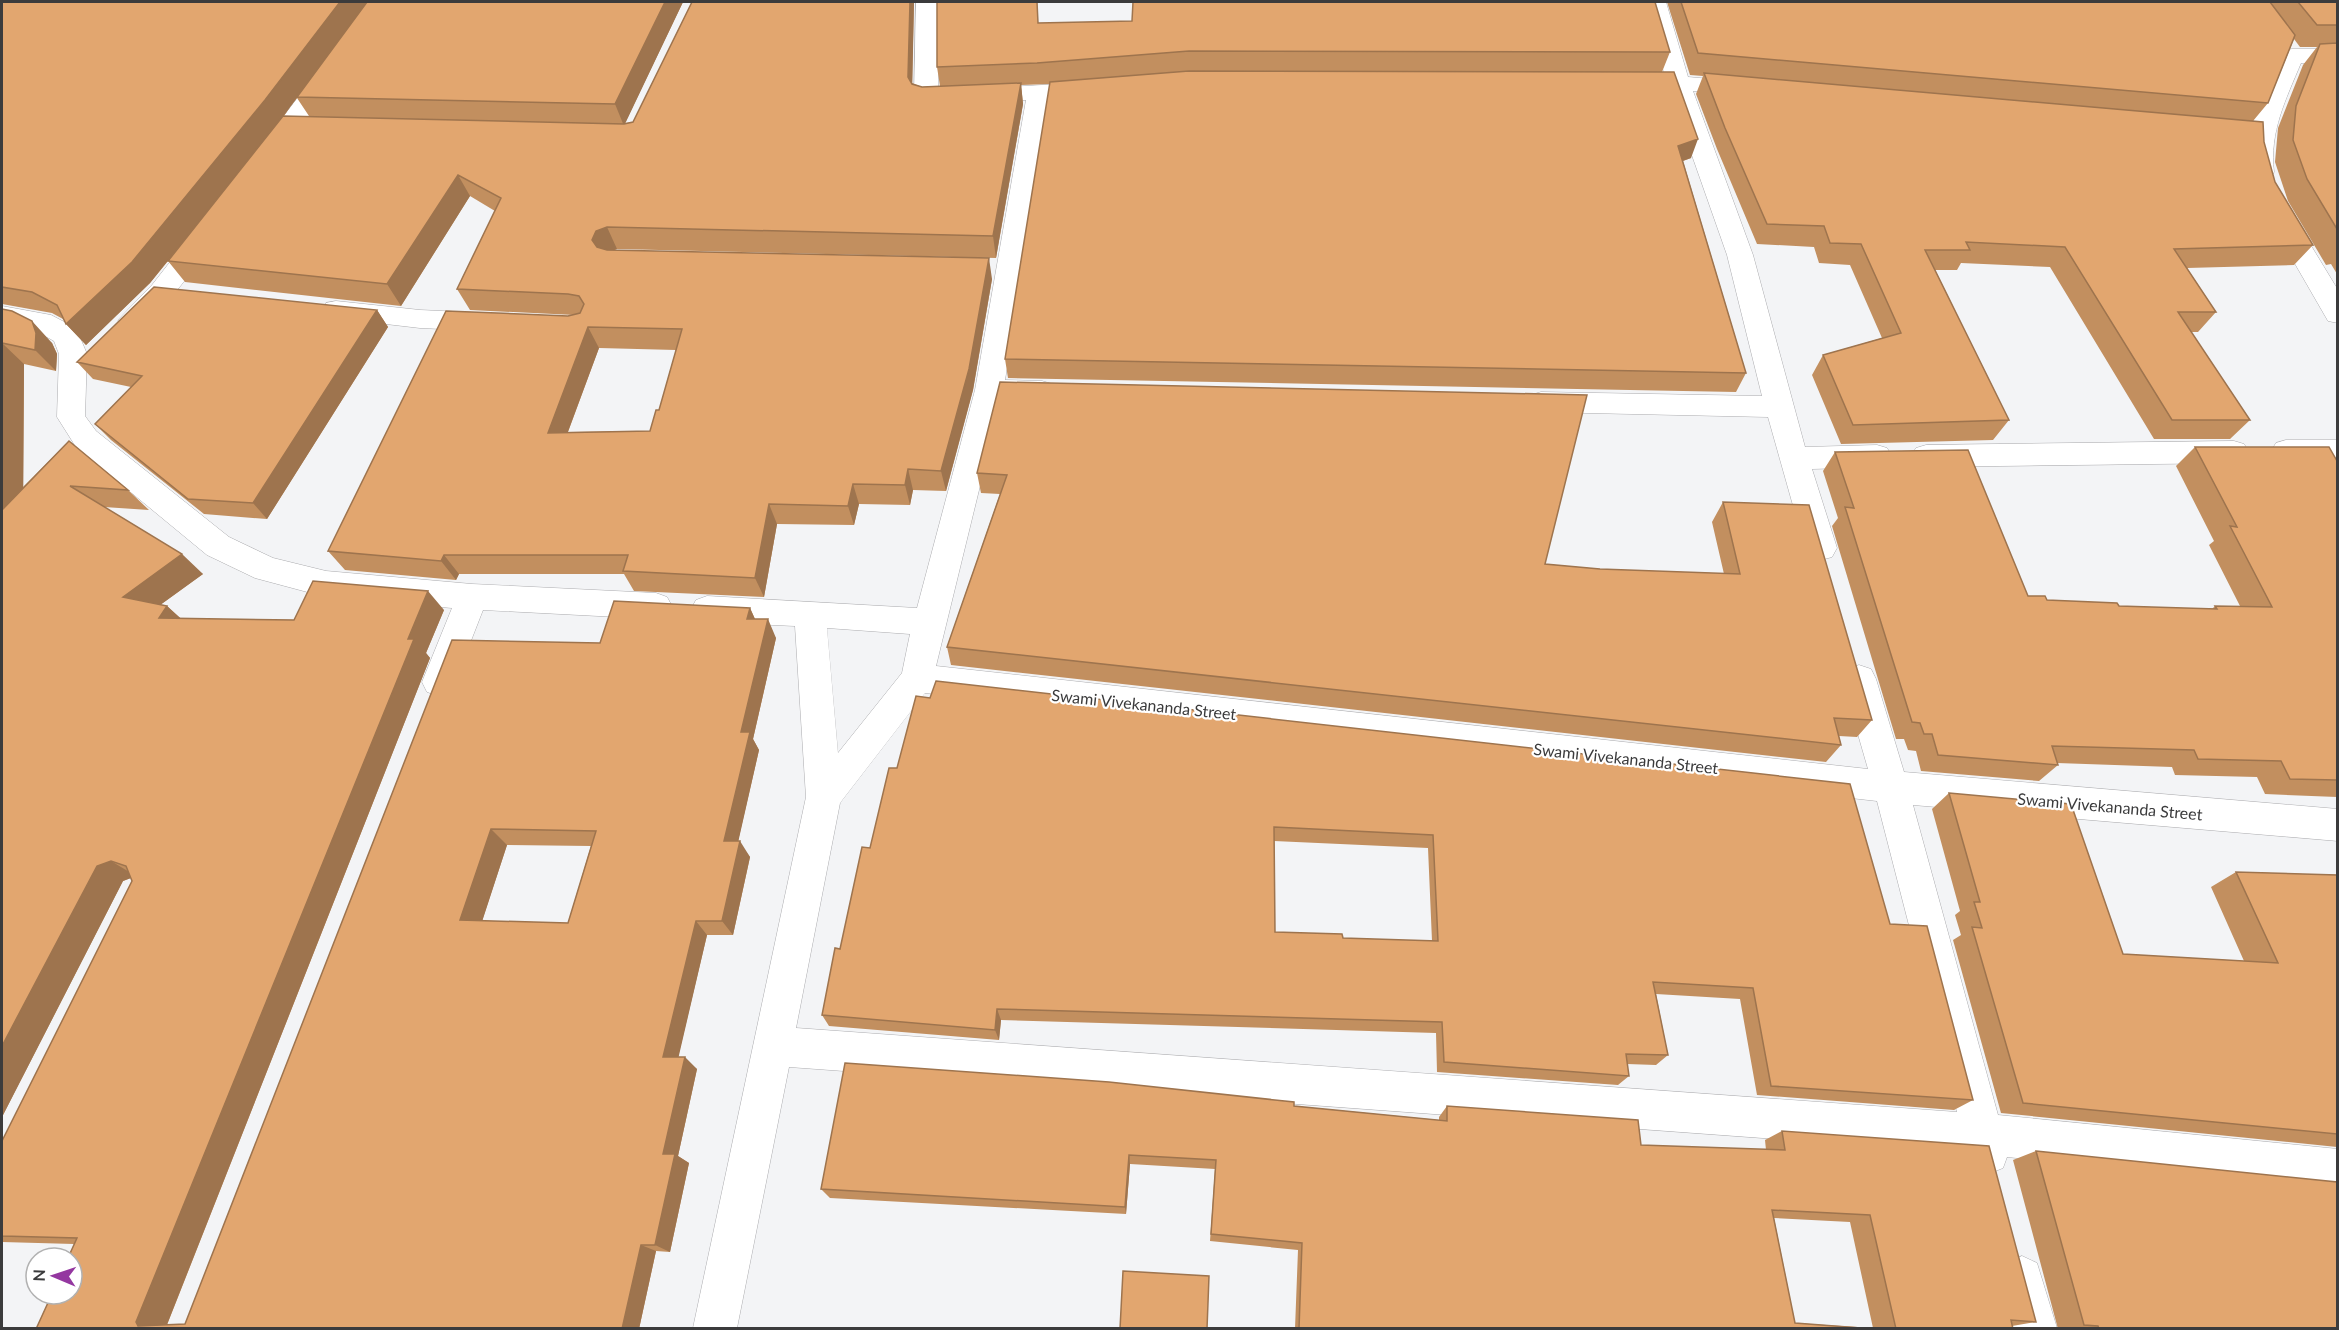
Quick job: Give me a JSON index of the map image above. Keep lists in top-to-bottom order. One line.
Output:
{"streets":{"street":["Swami Vivekananda Street"]},"north":"left"}
